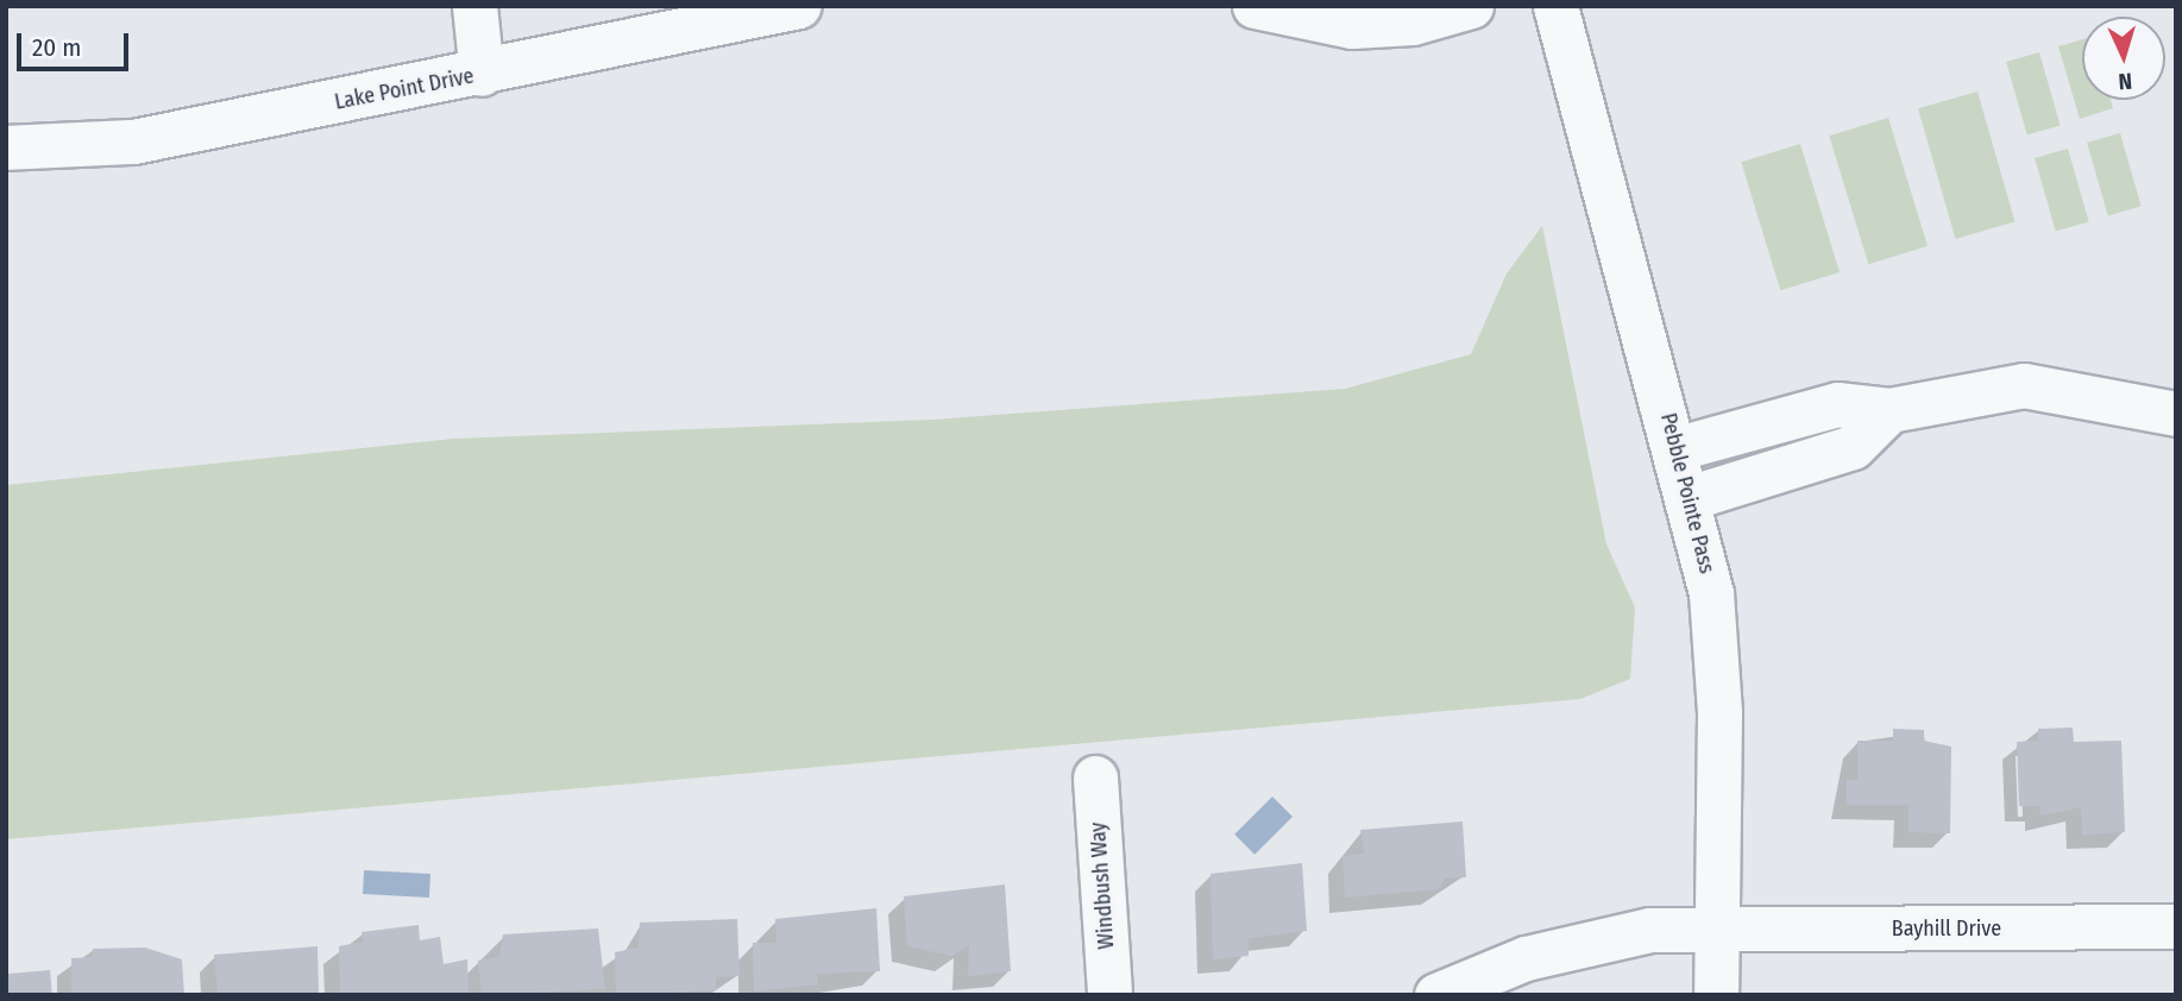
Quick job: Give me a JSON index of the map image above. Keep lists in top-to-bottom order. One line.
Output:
{"streets":{"street":["Lake Point Drive","Pebble Pointe Pass","Windbush Way","Bayhill Drive"]},"crossings":[["Pebble Pointe Pass","Bayhill Drive"]],"scale_bar":"20 m","north":"bottom"}
